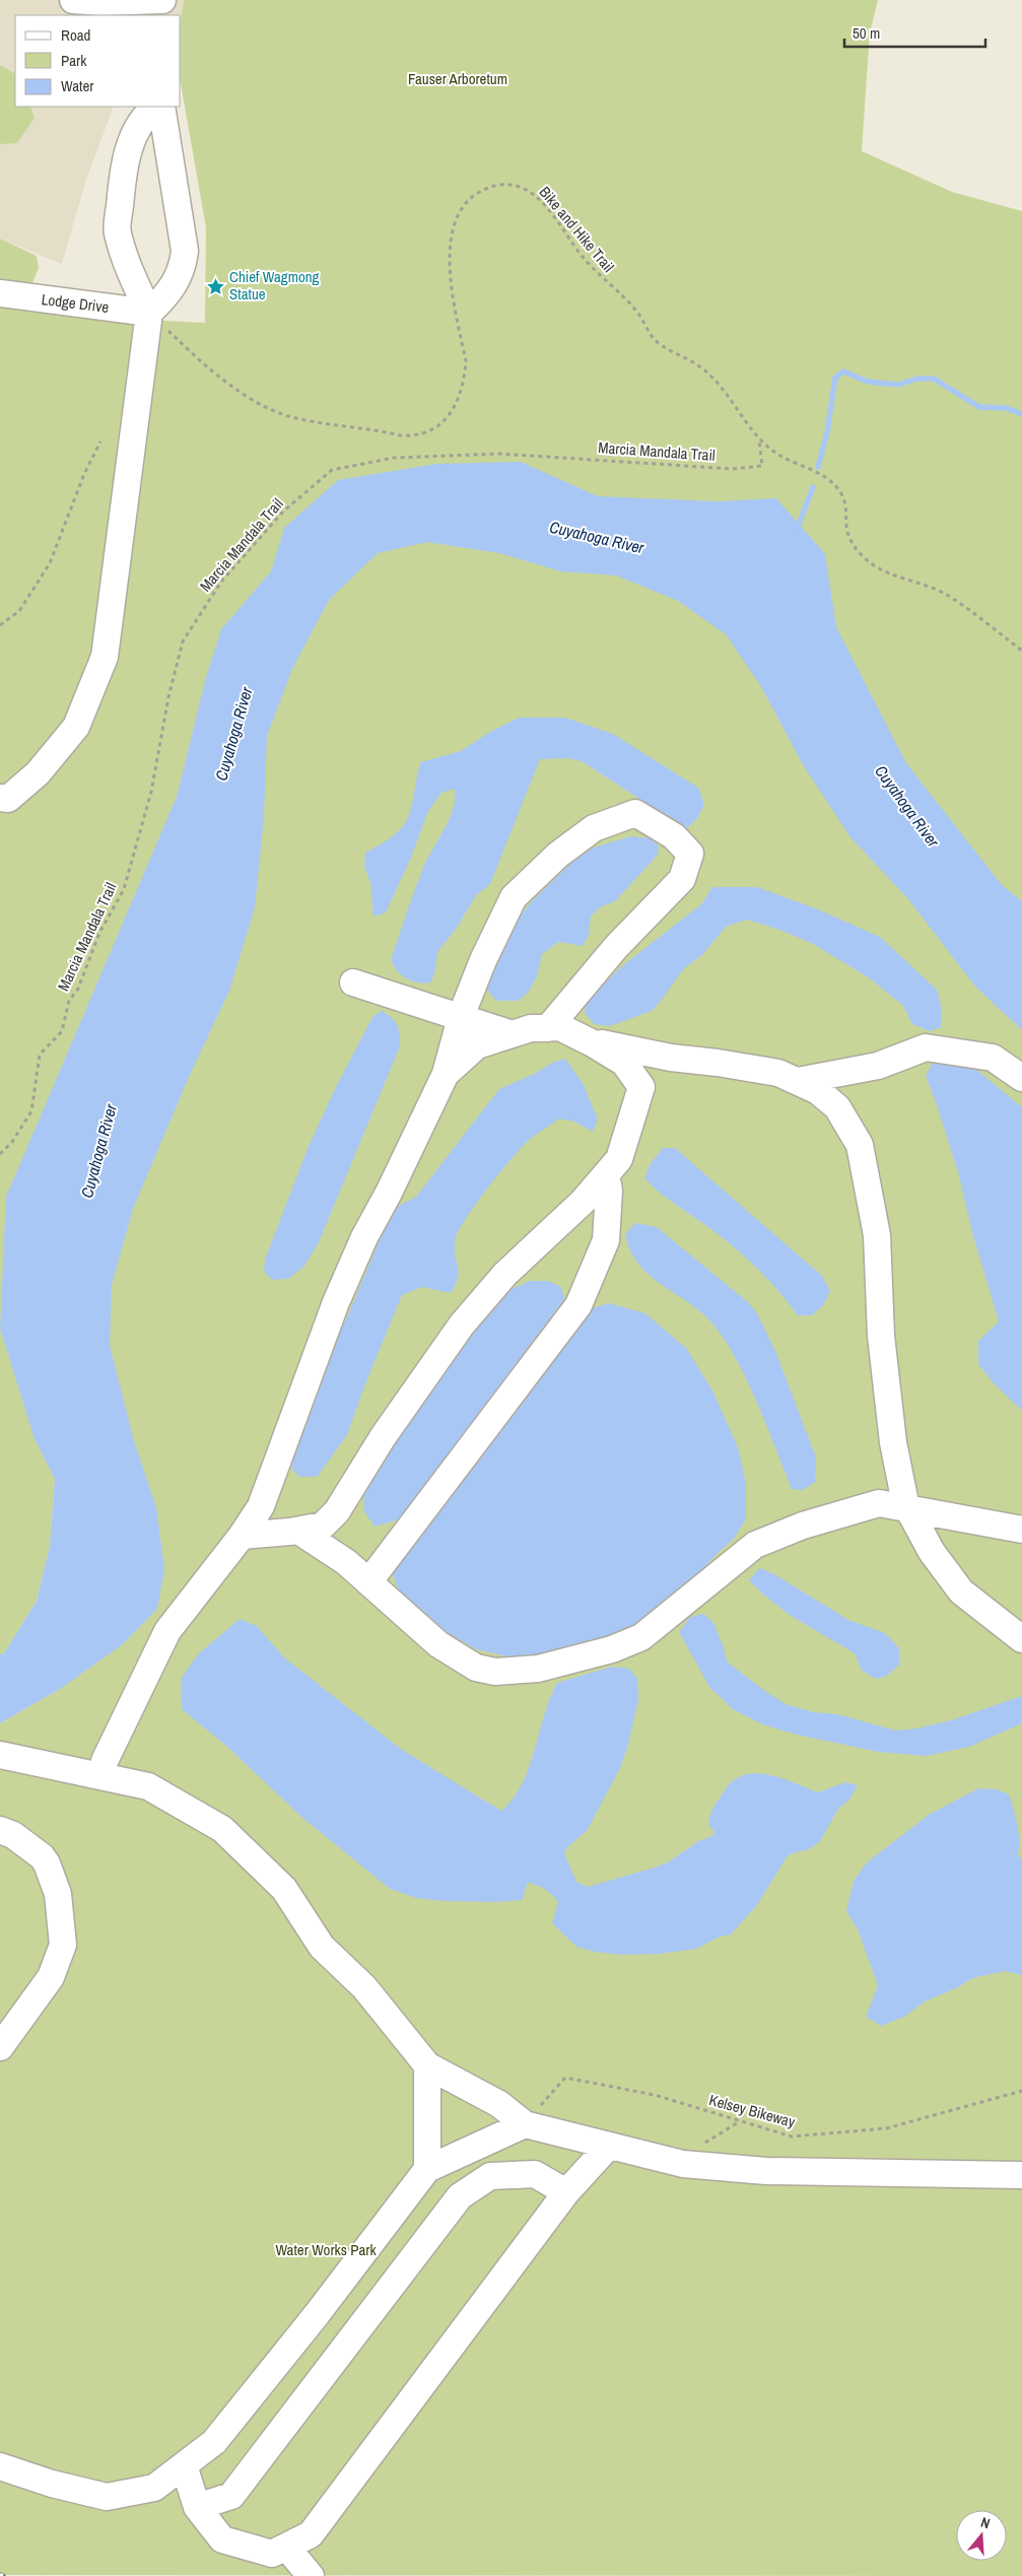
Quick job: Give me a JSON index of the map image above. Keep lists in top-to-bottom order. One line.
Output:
{"streets":{"street":["Lodge Drive"],"path":["Bike and Hike Trail","Marcia Mandala Trail","Kelsey Bikeway"]},"crossings":[["Bike and Hike Trail","Marcia Mandala Trail"]],"water":["Cuyahoga River"],"parks":["Fauser Arboretum","Water Works Park"],"places":{"place":["Chief Wagmong Statue"]},"legend":["Road","Park","Water"],"scale_bar":"50 m","north":"top"}
